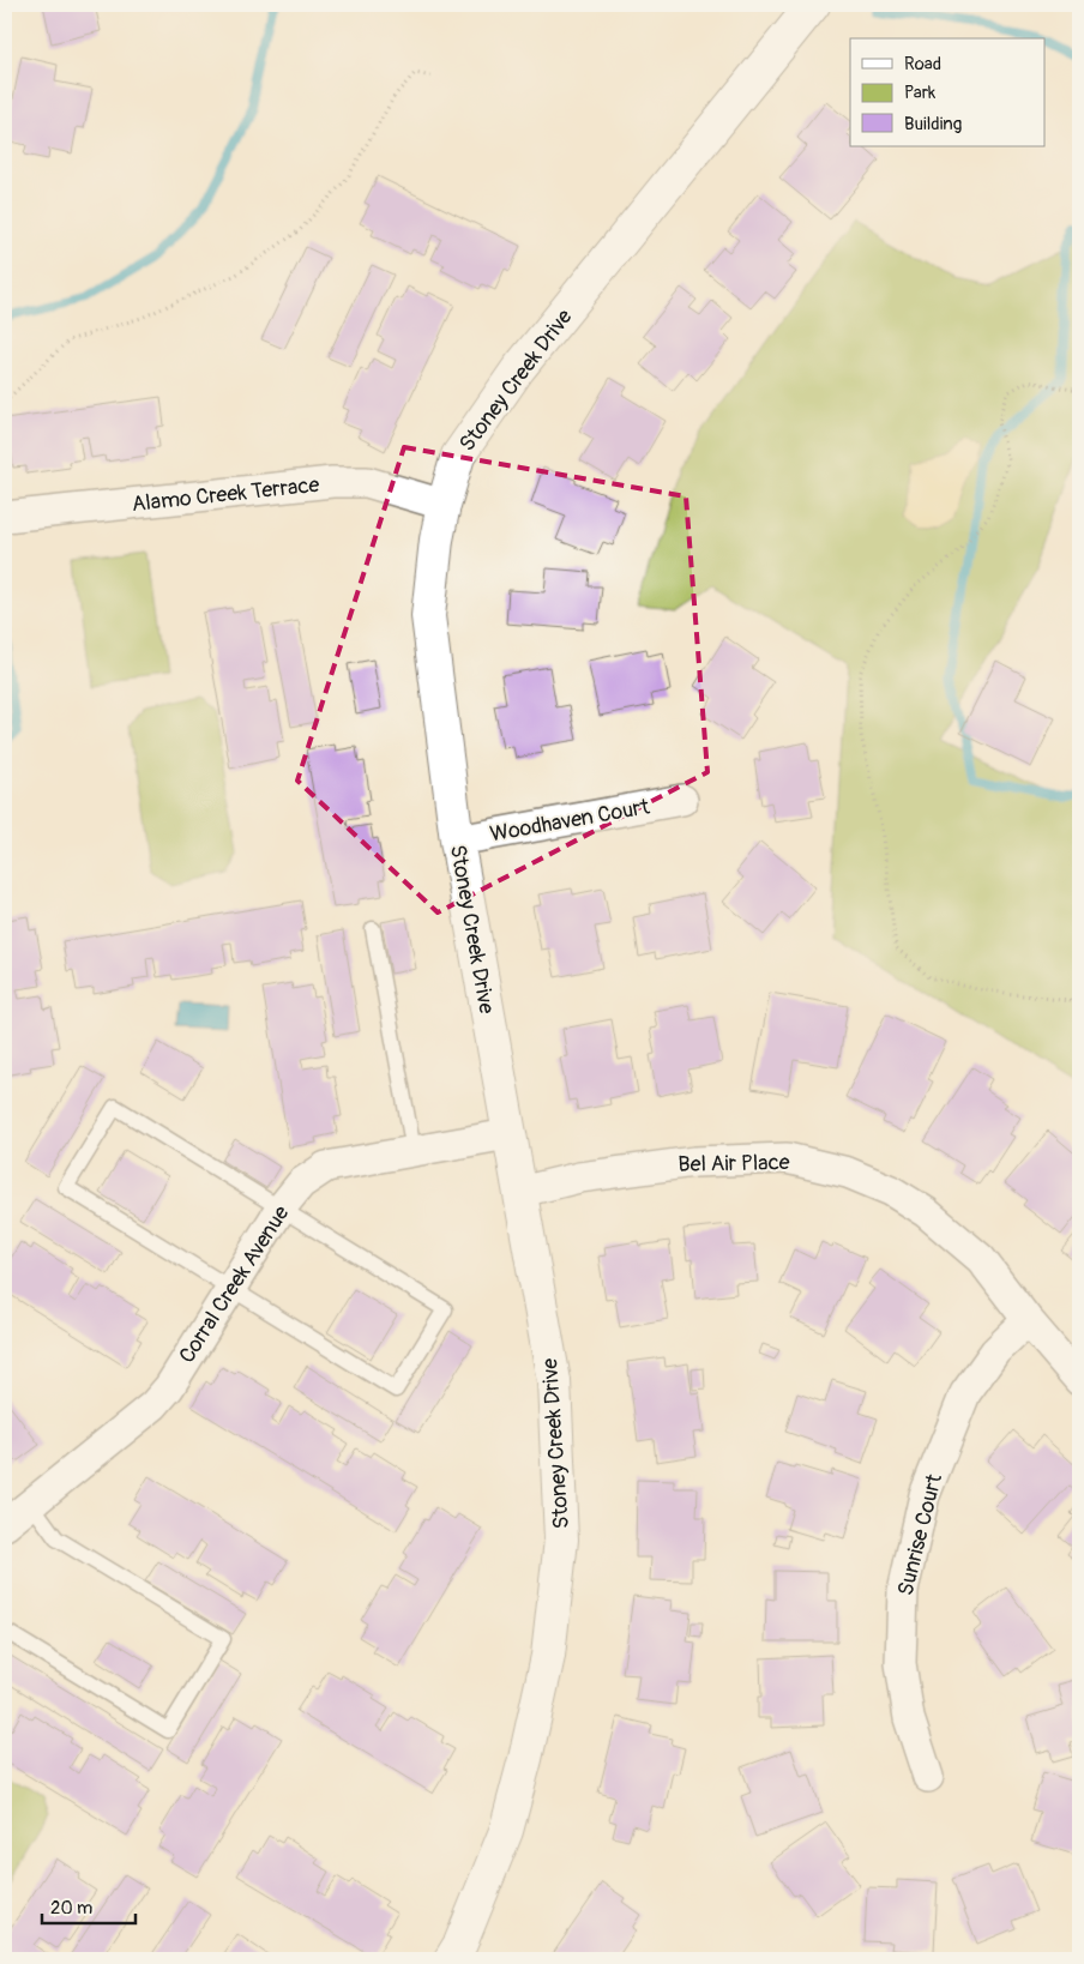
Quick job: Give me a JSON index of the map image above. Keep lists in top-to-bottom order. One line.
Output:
{"streets":{"street":["Stoney Creek Drive","Alamo Creek Terrace","Woodhaven Court","Bel Air Place","Corral Creek Avenue","Sunrise Court"]},"crossings":[["Stoney Creek Drive","Alamo Creek Terrace"],["Stoney Creek Drive","Woodhaven Court"],["Stoney Creek Drive","Bel Air Place"],["Stoney Creek Drive","Corral Creek Avenue"],["Bel Air Place","Sunrise Court"]],"legend":["Road","Park","Building"],"scale_bar":"20 m"}
